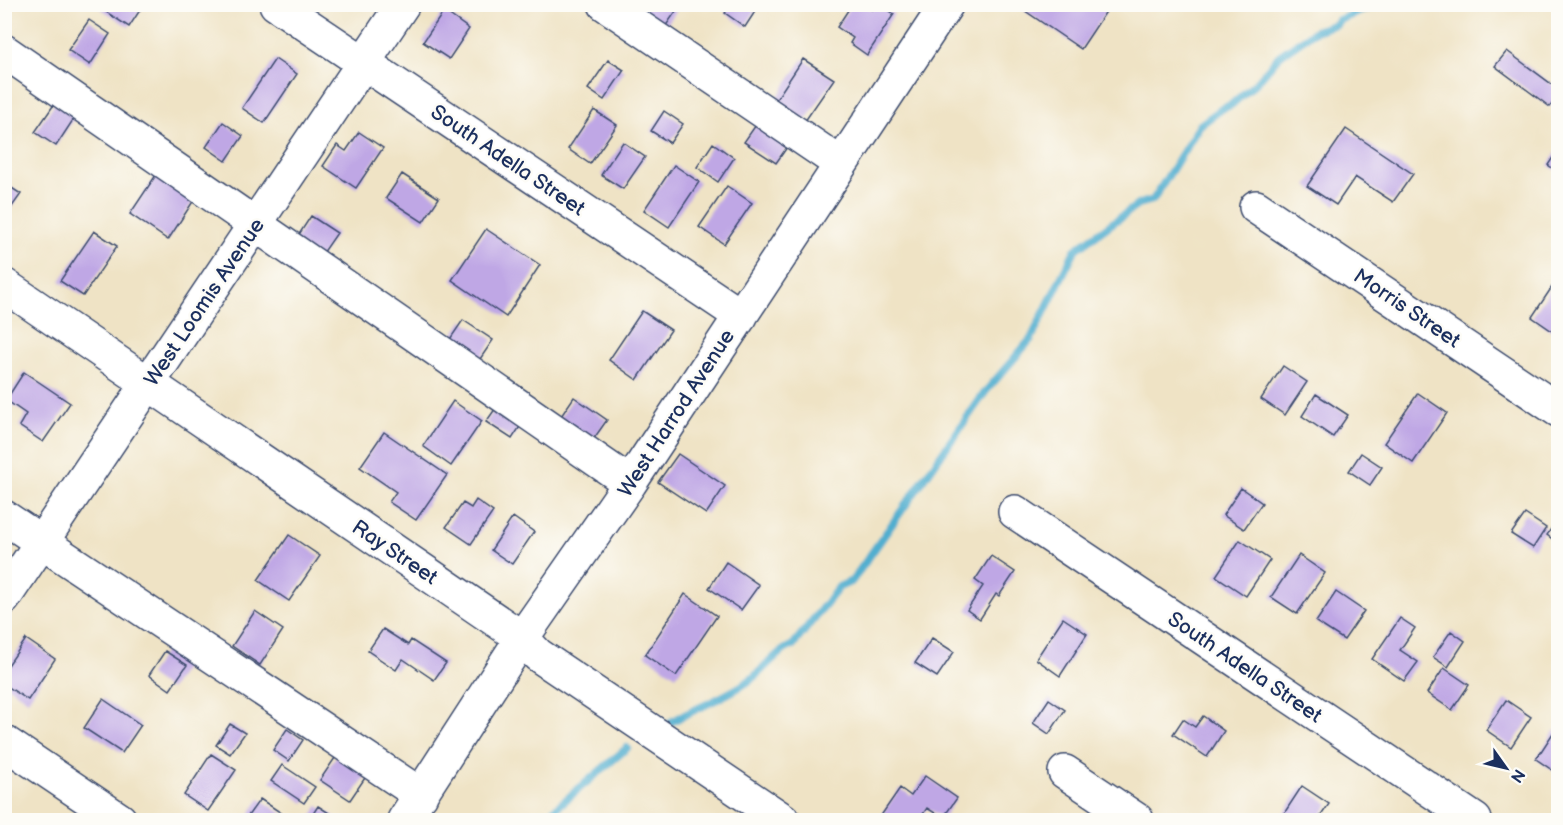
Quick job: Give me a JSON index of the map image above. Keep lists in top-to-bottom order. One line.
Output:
{"streets":{"street":["South Adella Street","West Loomis Avenue","Morris Street","West Harrod Avenue","Ray Street"]},"crossings":[["South Adella Street","West Loomis Avenue"],["South Adella Street","West Harrod Avenue"],["West Loomis Avenue","Ray Street"],["West Harrod Avenue","Ray Street"]],"north":"bottom right"}
